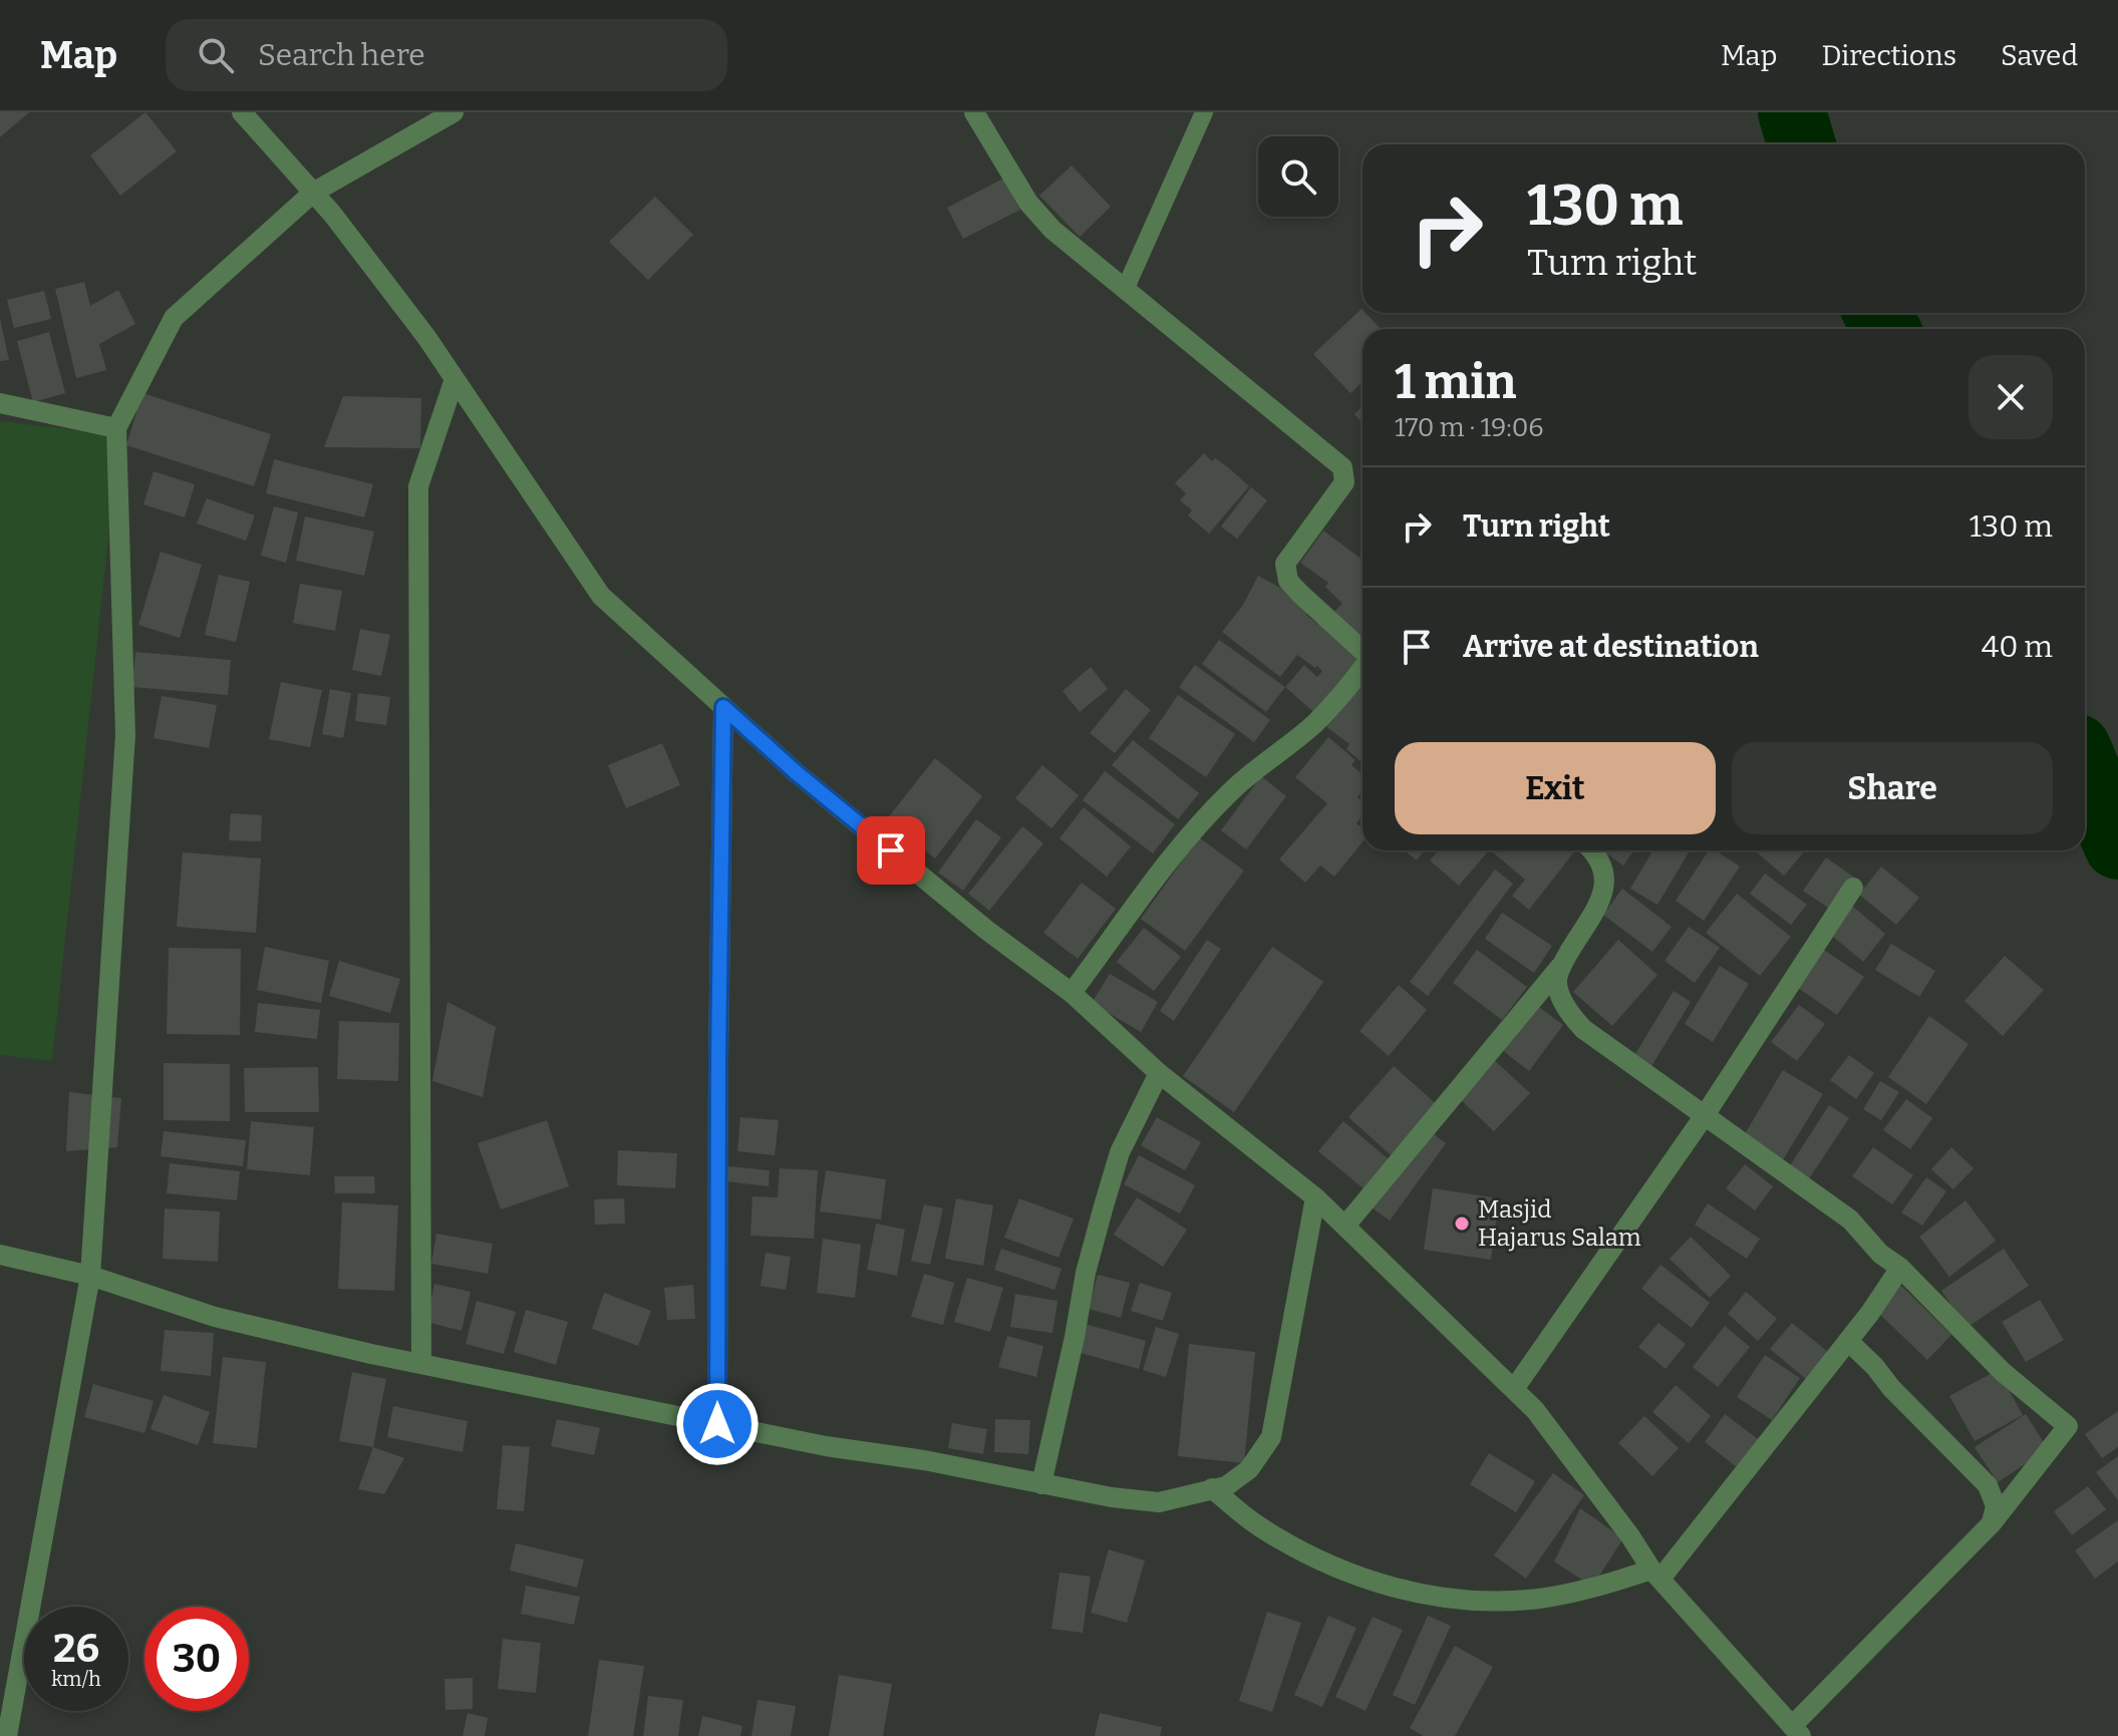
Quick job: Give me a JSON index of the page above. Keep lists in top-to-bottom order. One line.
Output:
{"places":["Masjid Hajarus Salam"],"page":{"header":"Map","search":"Search here","nav":["Map","Directions","Saved"],"turn":["130 m","Turn right"],"heading":["1 min","170 m · 19:06"],"list":[{"name":"Turn right","value":"130 m"},{"name":"Arrive at destination","value":"40 m"}],"buttons":["Exit","Share"],"speed":"26 km/h","limit":"30"}}
